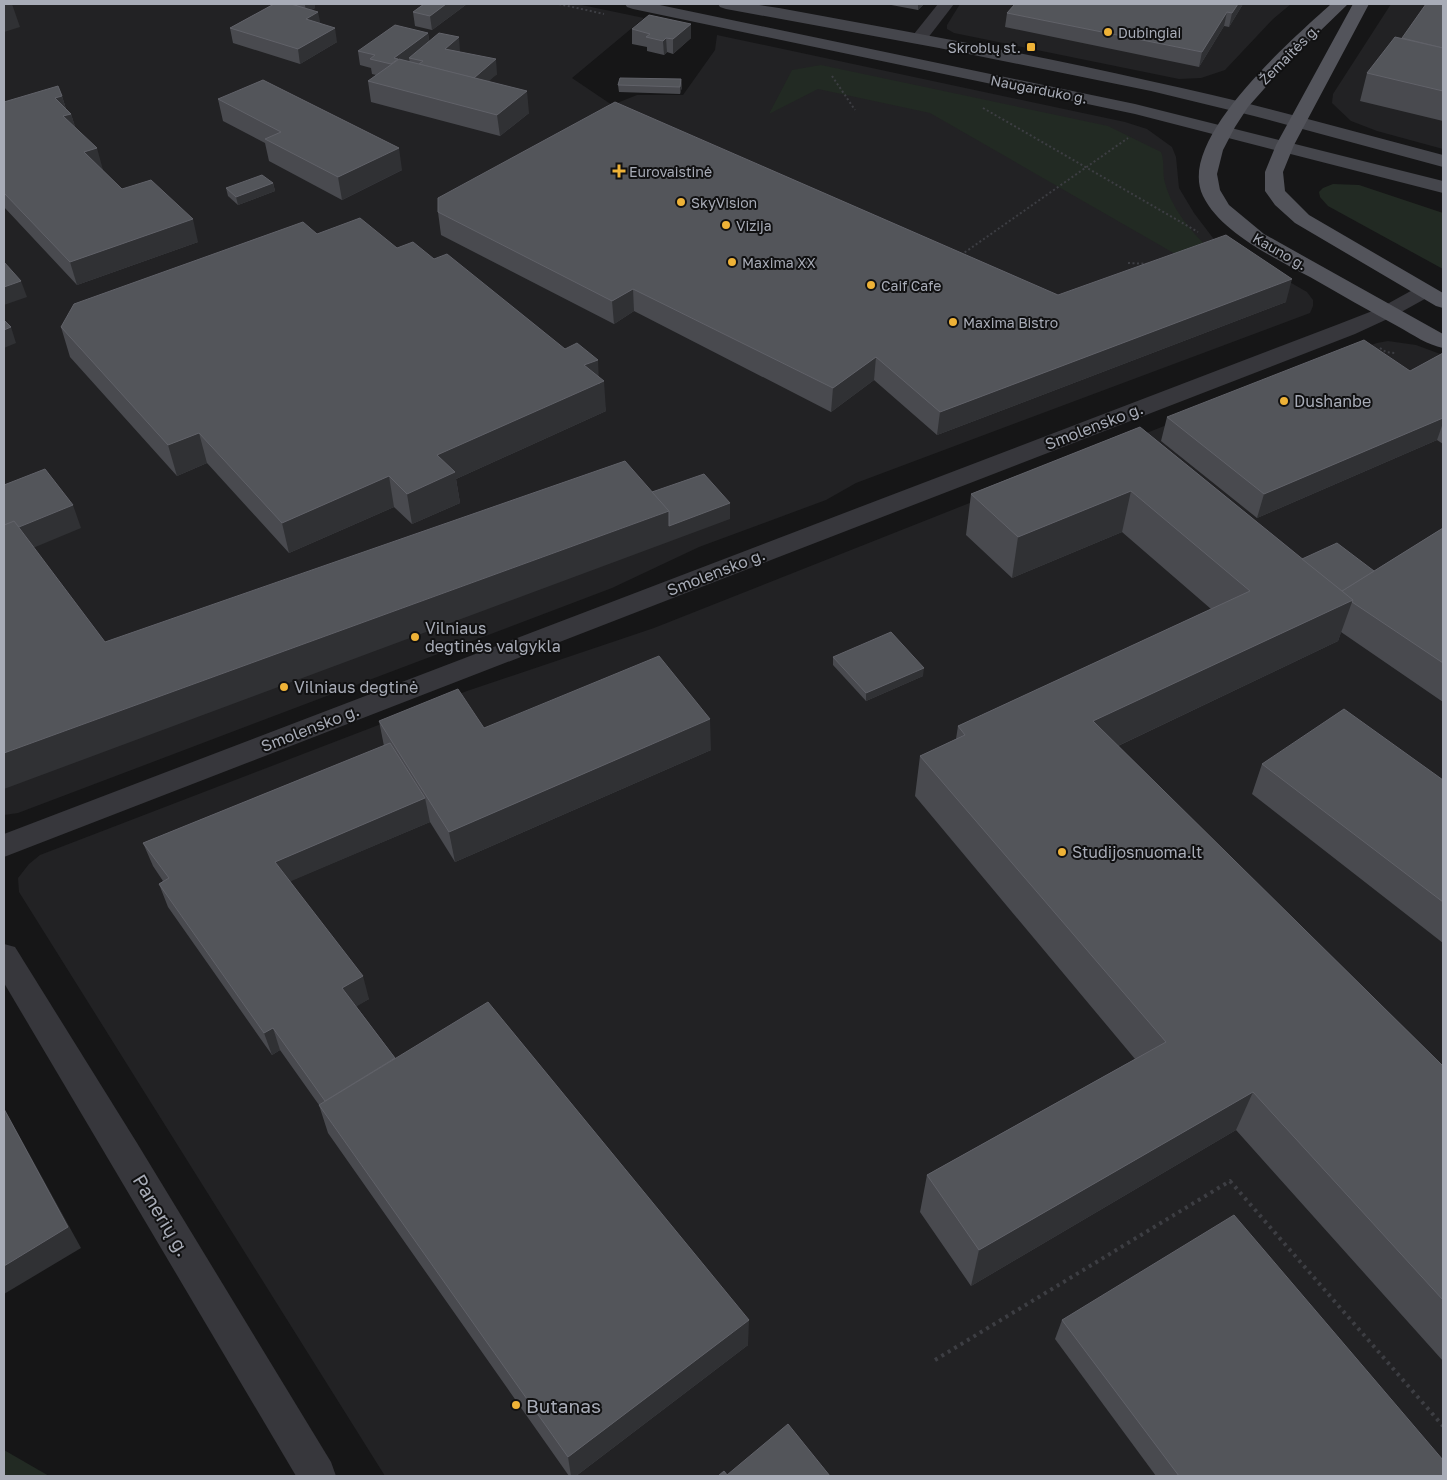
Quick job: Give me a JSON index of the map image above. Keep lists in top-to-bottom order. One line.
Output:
{"streets":{"main road":["Žemaitės g.","Naugarduko g.","Kauno g."],"street":["Smolensko g.","Panerių g."]},"crossings":[["Žemaitės g.","Naugarduko g."],["Žemaitės g.","Kauno g."],["Naugarduko g.","Kauno g."],["Kauno g.","Smolensko g."]],"places":{"other":["Dubingiai","SkyVision","Vizija","Maxima XX","Caif Cafe","Maxima Bistro","Dushanbe","Vilniaus degtinės valgykla","Vilniaus degtinė","Studijosnuoma.lt","Butanas"],"transit":["Skroblų st."],"health":["Eurovaistinė"]}}
